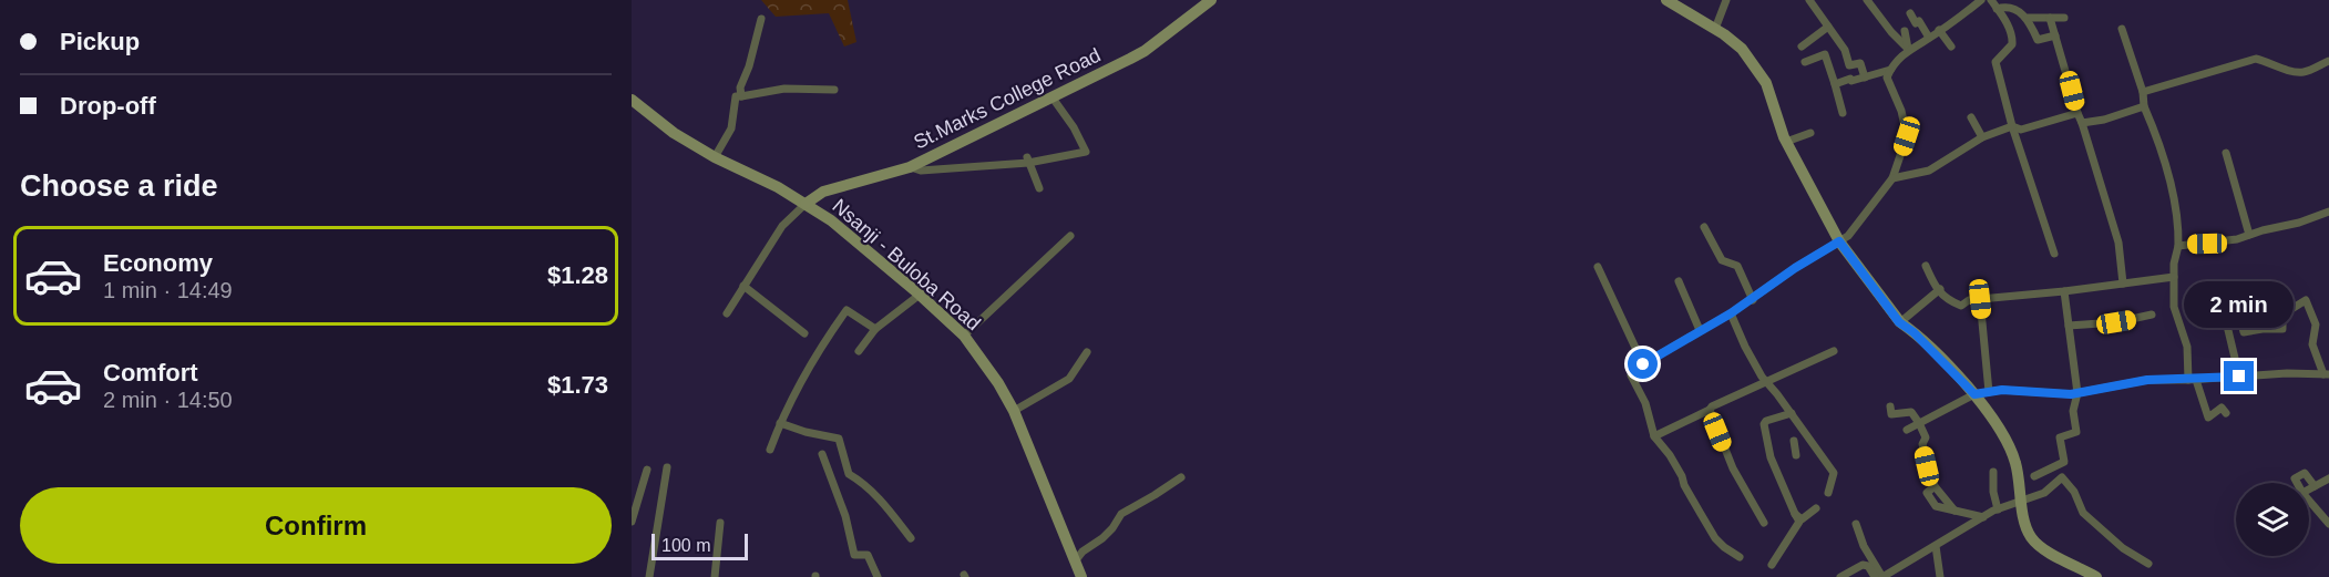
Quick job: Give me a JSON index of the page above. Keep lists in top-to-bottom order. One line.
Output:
{"streets":{"main road":["St.Marks College Road","Nsanji - Buloba Road"]},"crossings":[["St.Marks College Road","Nsanji - Buloba Road"]],"scale_bar":"100 m","page":{"banner":["Pickup","Drop-off"],"heading":"Choose a ride","list":[{"name":"Economy","note":"1 min · 14:49","value":"$1.28"},{"name":"Comfort","note":"2 min · 14:50","value":"$1.73"}],"bubble":"2 min","buttons":"Confirm","scale":"100 m"}}
